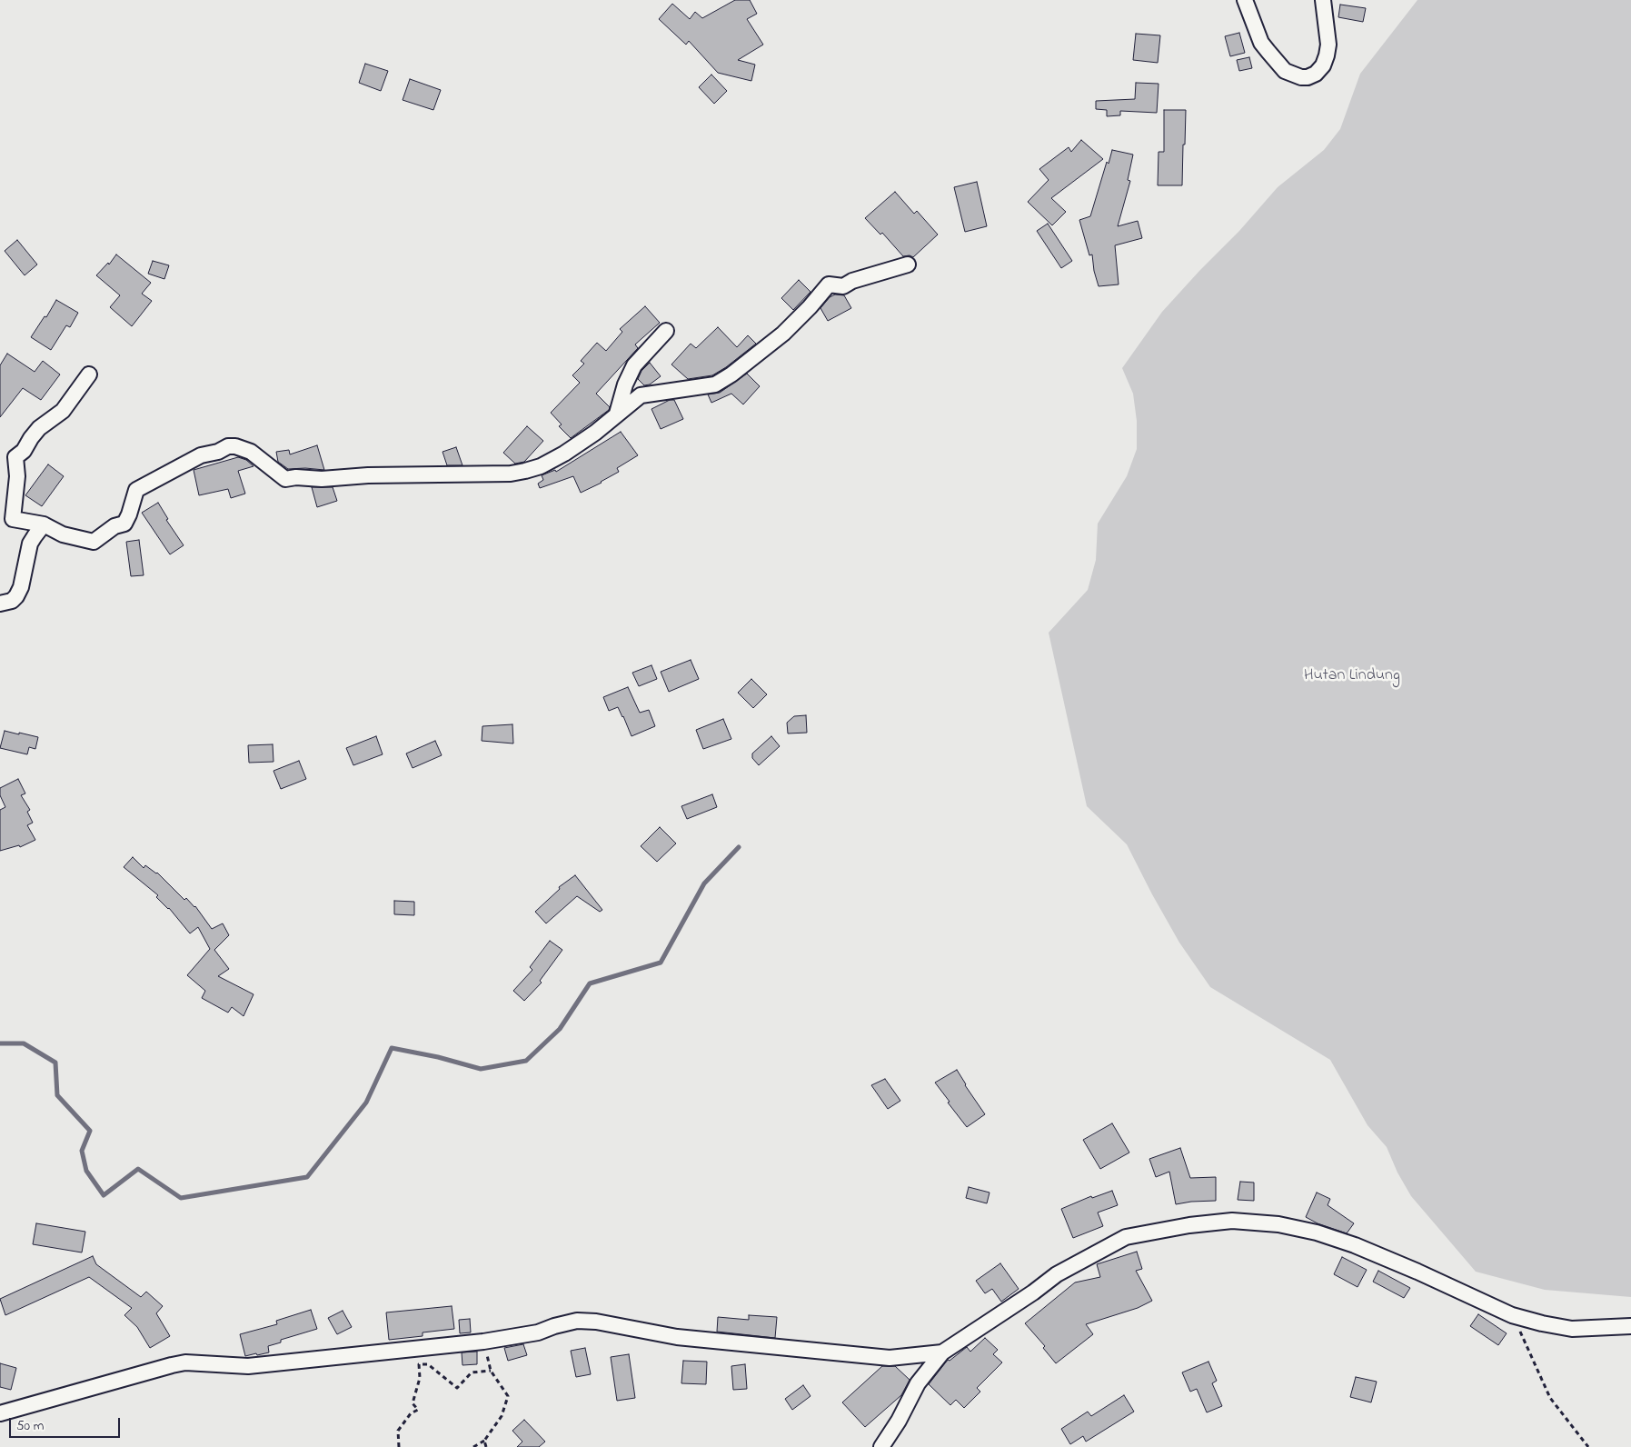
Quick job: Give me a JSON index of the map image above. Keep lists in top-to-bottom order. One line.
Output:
{"parks":["Hutan Lindung"],"scale_bar":"50 m"}
